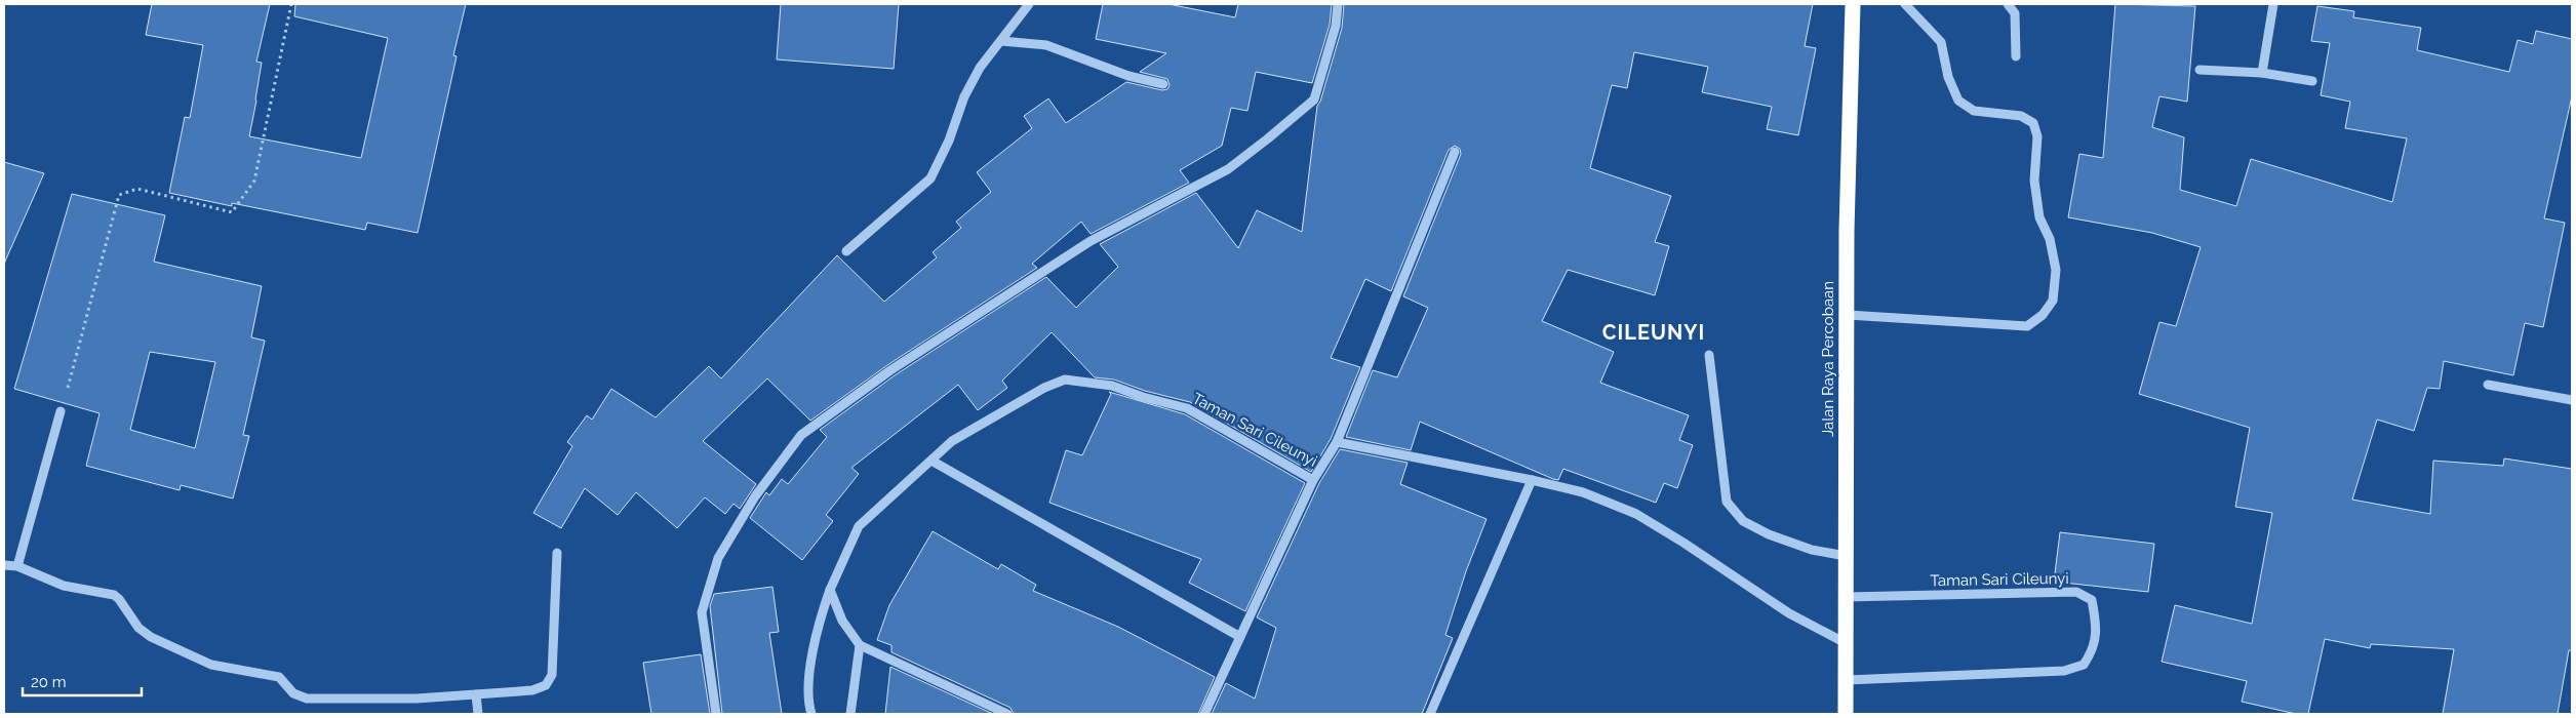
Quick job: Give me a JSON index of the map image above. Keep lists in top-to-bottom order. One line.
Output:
{"streets":{"highway":["Jalan Raya Percobaan"],"street":["Taman Sari Cileunyi"]},"crossings":[["Jalan Raya Percobaan","Taman Sari Cileunyi"]],"districts":["CILEUNYI"],"scale_bar":"20 m"}
